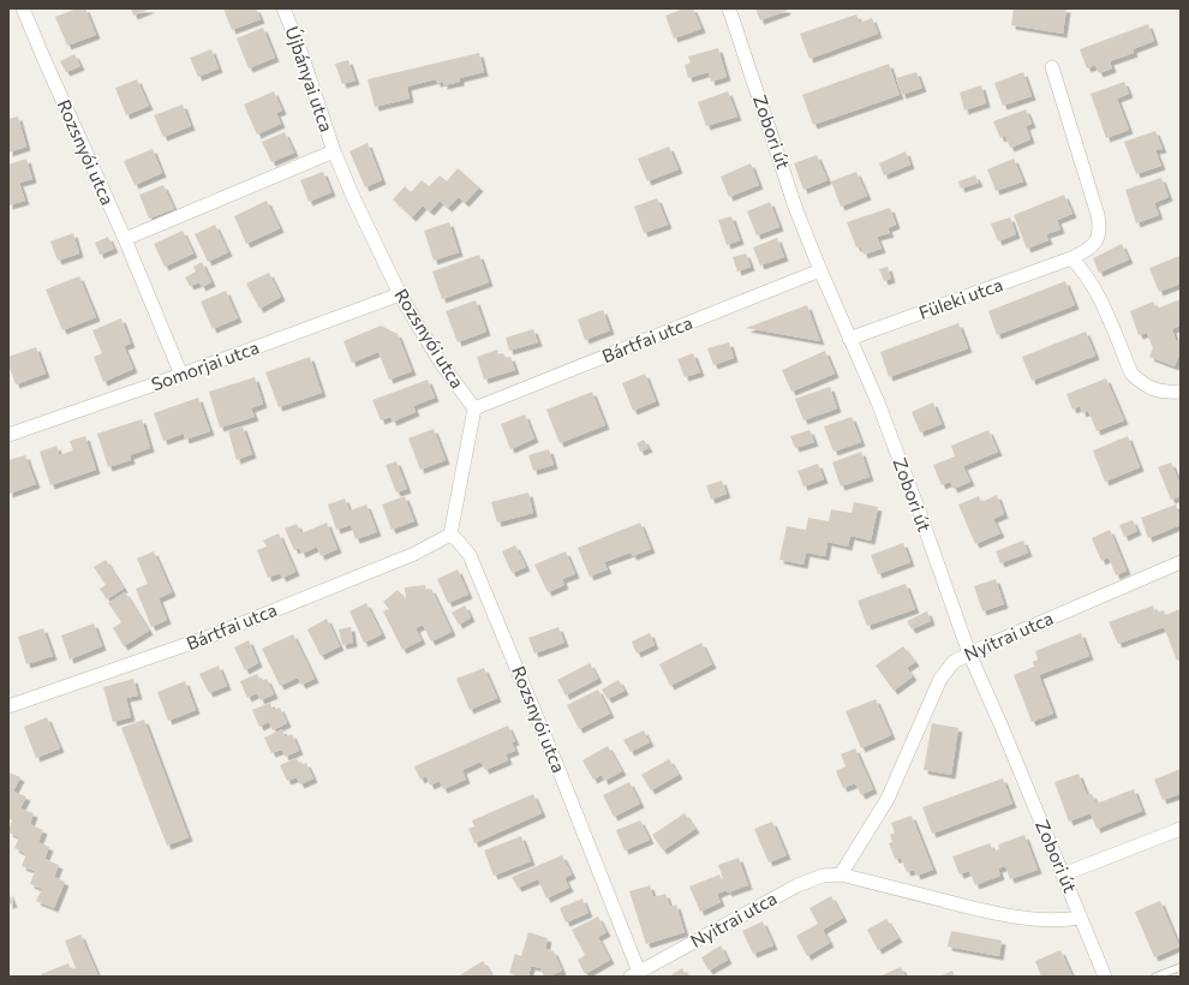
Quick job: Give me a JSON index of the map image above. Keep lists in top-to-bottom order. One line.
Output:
{"streets":{"street":["Újbányai utca","Zobori út","Rozsnyói utca","Füleki utca","Bártfai utca","Somorjai utca","Nyitrai utca"]},"crossings":[["Újbányai utca","Rozsnyói utca"],["Zobori út","Füleki utca"],["Zobori út","Bártfai utca"],["Zobori út","Nyitrai utca"],["Rozsnyói utca","Bártfai utca"],["Rozsnyói utca","Somorjai utca"],["Rozsnyói utca","Nyitrai utca"]]}
